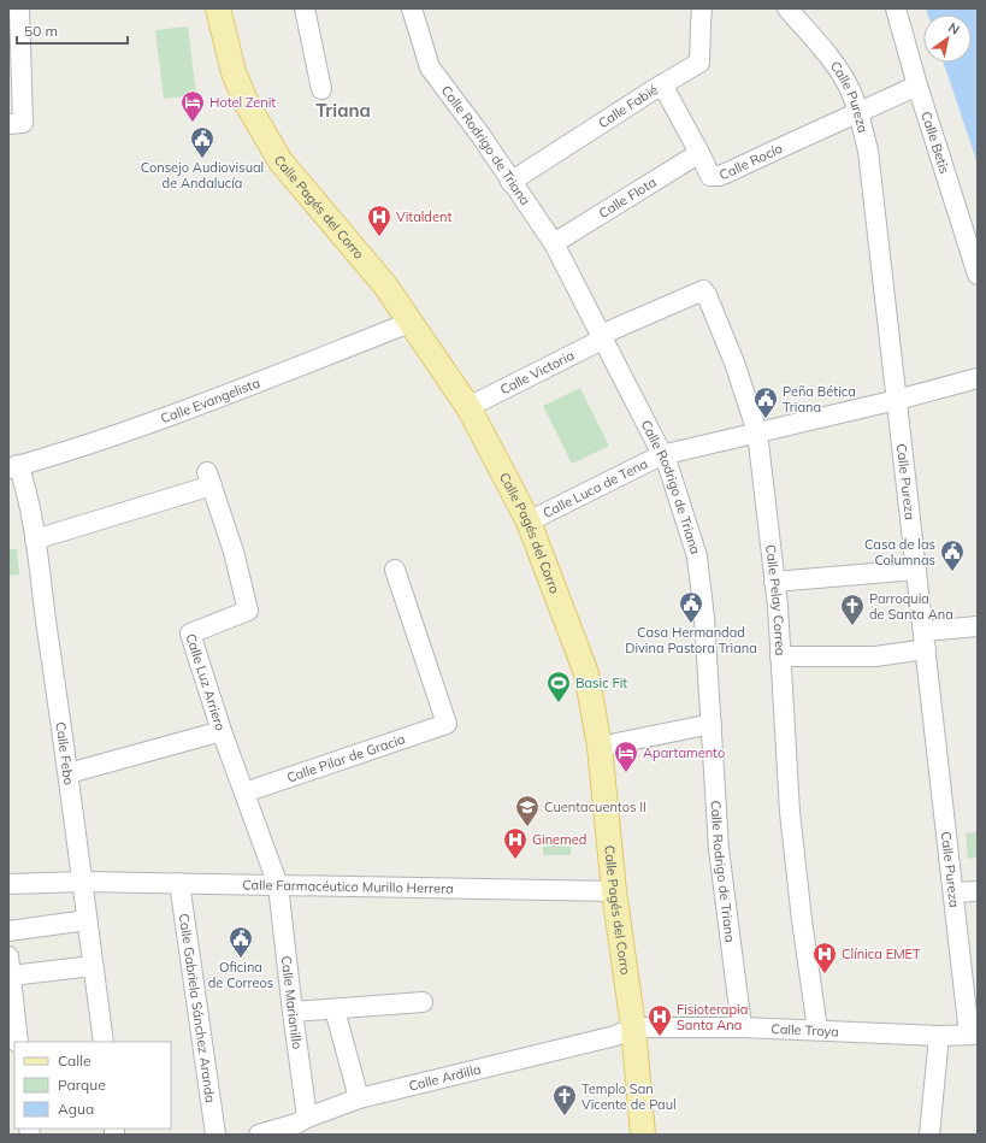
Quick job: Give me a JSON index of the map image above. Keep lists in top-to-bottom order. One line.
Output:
{"streets":{"main road":["Calle Pagés del Corro"],"street":["Calle Pureza","Calle Fabié","Calle Betis","Calle Rodrigo de Triana","Calle Rocío","Calle Flota","Calle Victoria","Calle Evangelista","Calle Luca de Tena","Calle Pelay Correa","Calle Luz Arriero","Calle Febo","Calle Pilar de Gracia","Calle Farmacéutico Murillo Herrera","Calle Marianillo","Calle Gabriela Sánchez Aranda","Calle Troya","Calle Ardilla"]},"crossings":[["Calle Pureza","Calle Rocío"],["Calle Pureza","Calle Luca de Tena"],["Calle Pureza","Calle Troya"],["Calle Fabié","Calle Rodrigo de Triana"],["Calle Fabié","Calle Rocío"],["Calle Rodrigo de Triana","Calle Flota"],["Calle Rodrigo de Triana","Calle Victoria"],["Calle Rodrigo de Triana","Calle Luca de Tena"],["Calle Rodrigo de Triana","Calle Pelay Correa"],["Calle Rodrigo de Triana","Calle Troya"],["Calle Rocío","Calle Flota"],["Calle Pagés del Corro","Calle Victoria"],["Calle Pagés del Corro","Calle Evangelista"],["Calle Pagés del Corro","Calle Luca de Tena"],["Calle Pagés del Corro","Calle Farmacéutico Murillo Herrera"],["Calle Pagés del Corro","Calle Troya"],["Calle Pagés del Corro","Calle Ardilla"],["Calle Victoria","Calle Pelay Correa"],["Calle Evangelista","Calle Febo"],["Calle Luca de Tena","Calle Pelay Correa"],["Calle Pelay Correa","Calle Troya"],["Calle Luz Arriero","Calle Febo"],["Calle Luz Arriero","Calle Pilar de Gracia"],["Calle Luz Arriero","Calle Farmacéutico Murillo Herrera"],["Calle Luz Arriero","Calle Marianillo"],["Calle Febo","Calle Farmacéutico Murillo Herrera"],["Calle Farmacéutico Murillo Herrera","Calle Marianillo"],["Calle Farmacéutico Murillo Herrera","Calle Gabriela Sánchez Aranda"],["Calle Marianillo","Calle Ardilla"],["Calle Troya","Calle Ardilla"]],"districts":["Triana"],"places":{"hotel":["Hotel Zenit","Apartamento"],"public building":["Consejo Audiovisual de Andalucía","Peña Bética Triana","Casa de las Columnas","Casa Hermandad Divina Pastora Triana","Oficina de Correos"],"hospital":["Vitaldent","Ginemed","Clínica EMET","Fisioterapia Santa Ana"],"church":["Parroquia de Santa Ana","Templo San Vicente de Paul"],"sports":["Basic Fit"],"school or university":["Cuentacuentos II"]},"legend":["Calle","Parque","Agua"],"scale_bar":"50 m","north":"top right"}
